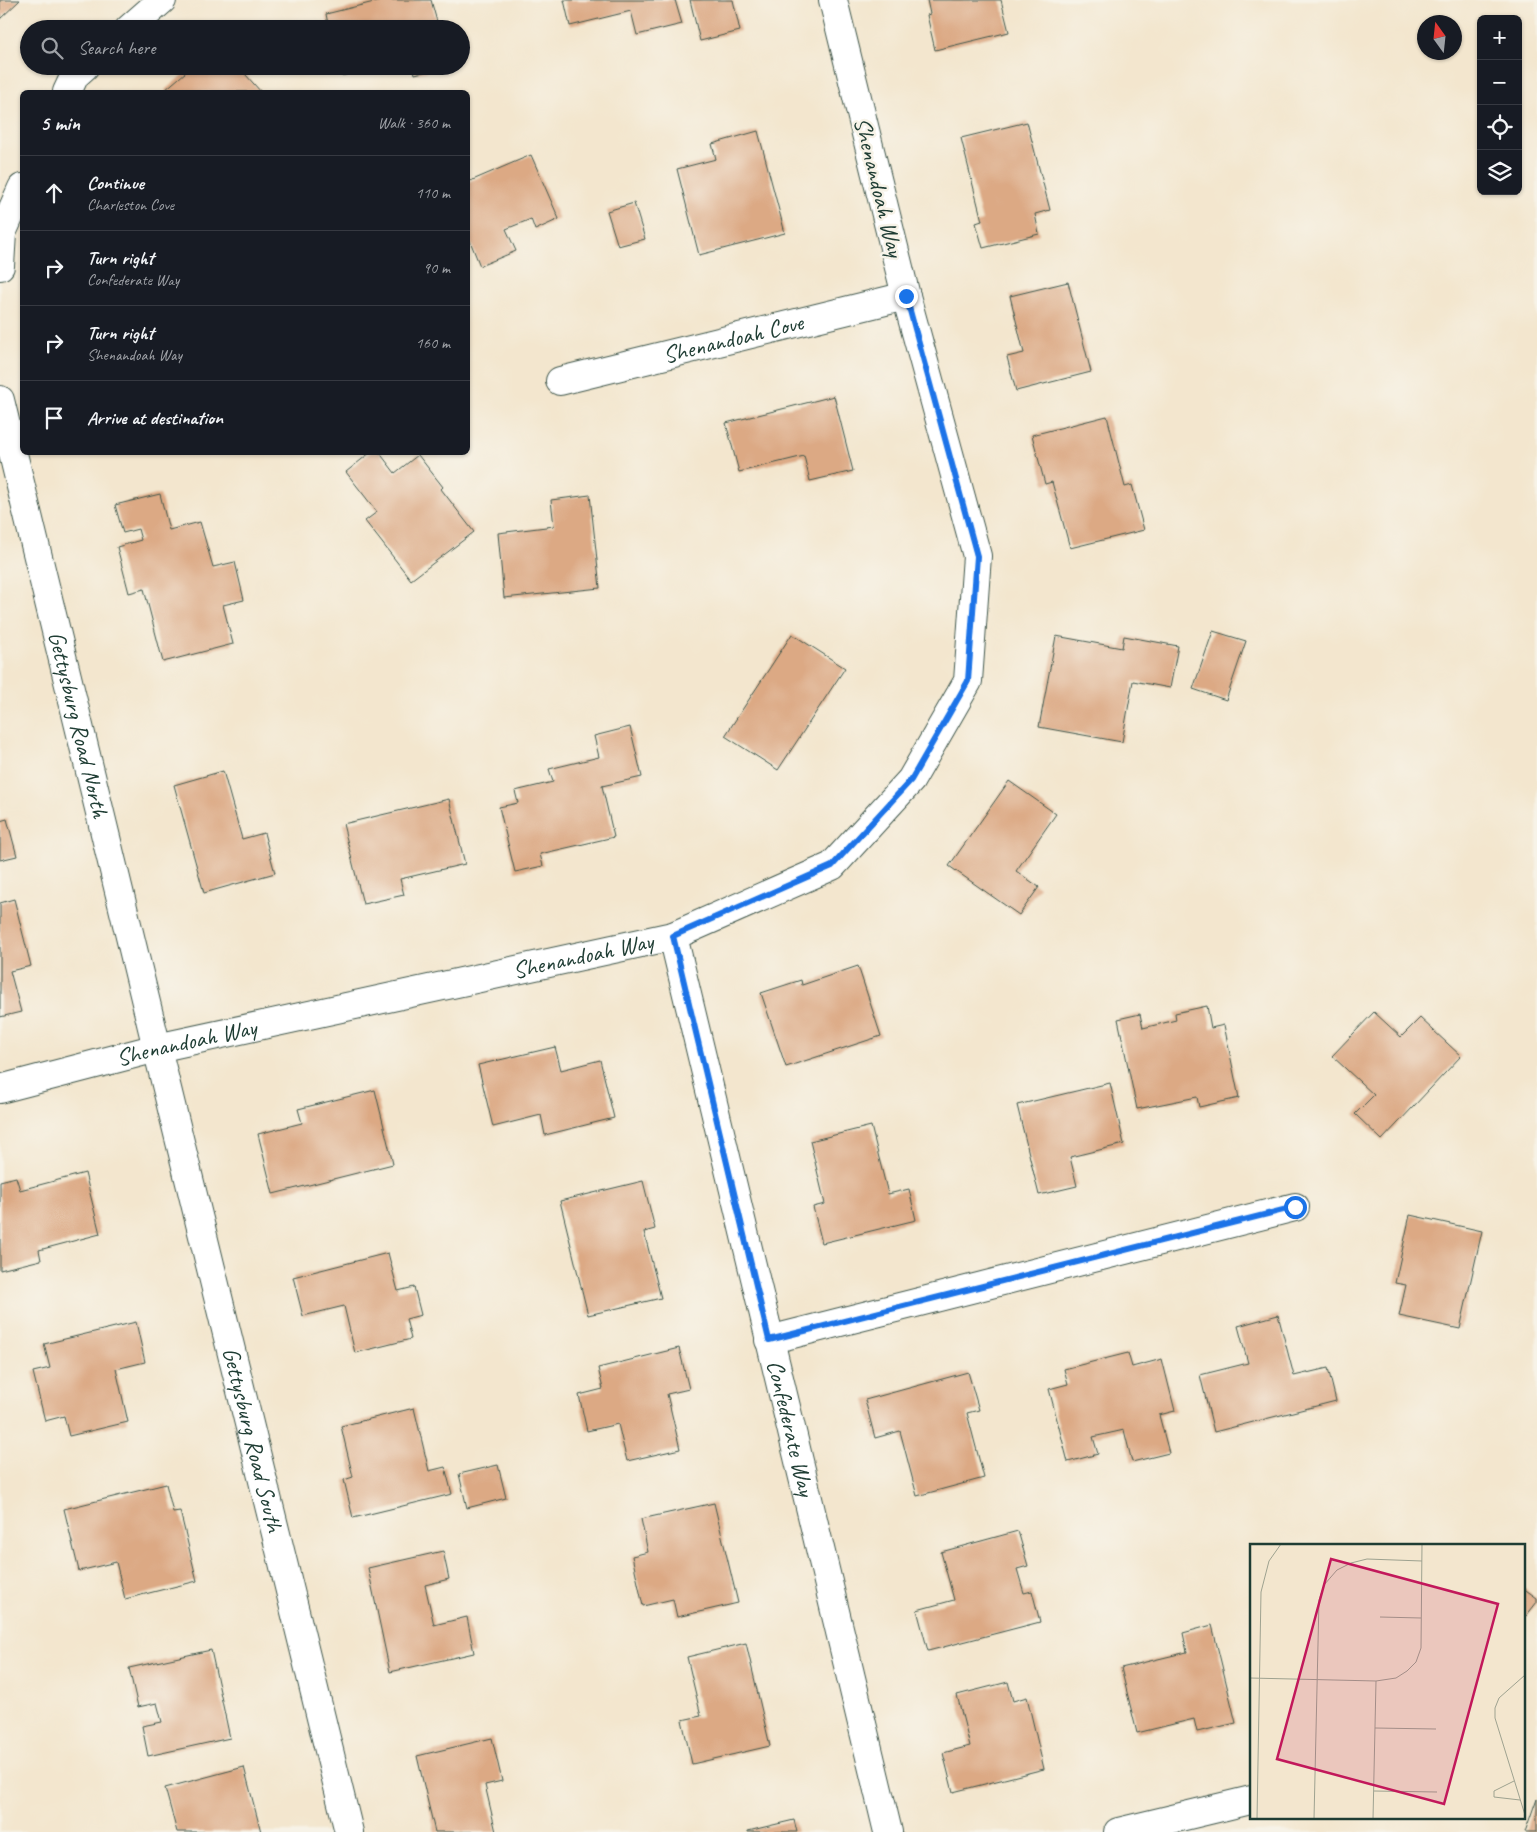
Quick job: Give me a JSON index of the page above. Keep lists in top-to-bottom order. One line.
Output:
{"streets":{"street":["Shenandoah Way","Shenandoah Cove","Gettysburg Road North","Confederate Way","Gettysburg Road South"]},"crossings":[["Shenandoah Way","Shenandoah Cove"],["Shenandoah Way","Gettysburg Road North"],["Shenandoah Way","Confederate Way"],["Shenandoah Way","Gettysburg Road South"],["Gettysburg Road North","Gettysburg Road South"]],"north":"top","page":{"map_buttons":["+","−"],"search":"Search here","heading":["5 min","Walk · 360 m"],"list":[["Continue","Charleston Cove","110 m"],["Turn right","Confederate Way","90 m"],["Turn right","Shenandoah Way","160 m"],"Arrive at destination"]}}
